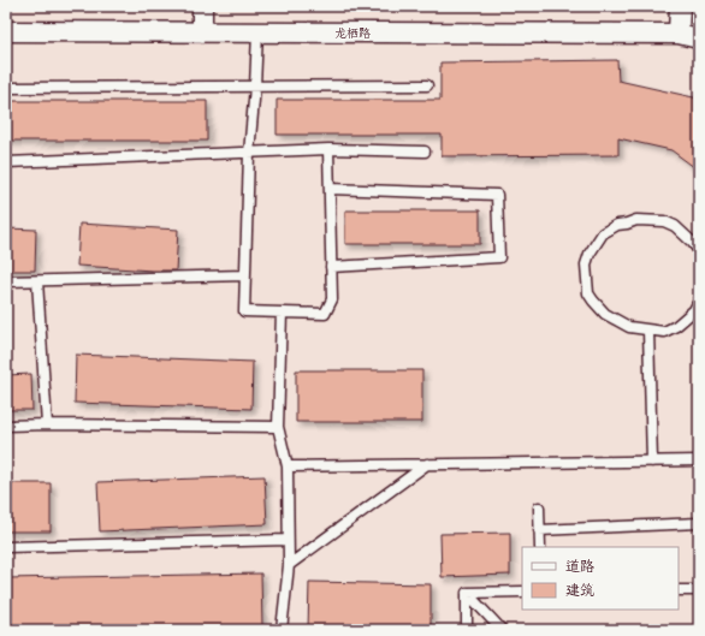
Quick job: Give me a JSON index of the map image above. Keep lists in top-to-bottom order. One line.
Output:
{"streets":{"street":["龙栖路"]},"legend":["道路","建筑"]}
